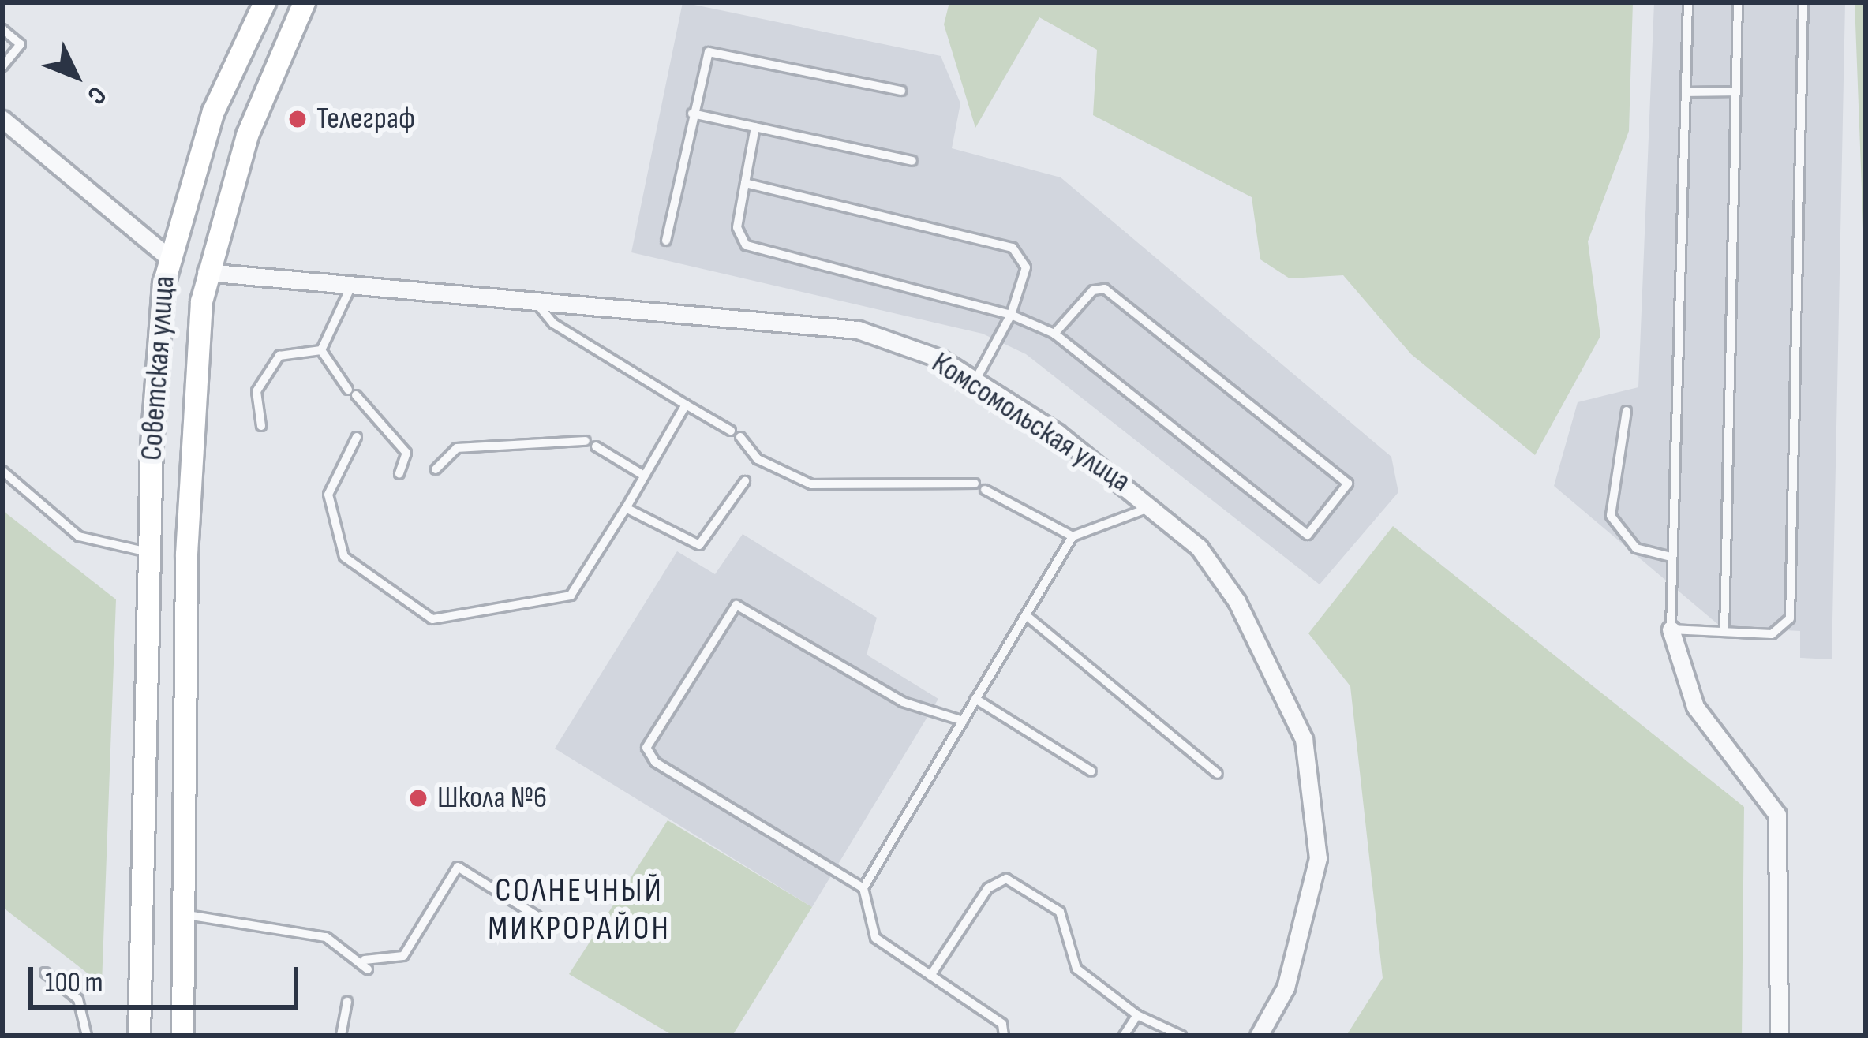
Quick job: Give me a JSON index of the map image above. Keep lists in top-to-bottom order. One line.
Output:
{"streets":{"street":["Советская улица","Комсомольская улица"]},"crossings":[["Советская улица","Комсомольская улица"]],"districts":["СОЛНЕЧНЫЙ МИКРОРАЙОН"],"places":["Телеграф","Школа №6"],"scale_bar":"100 m","north":"bottom right"}
